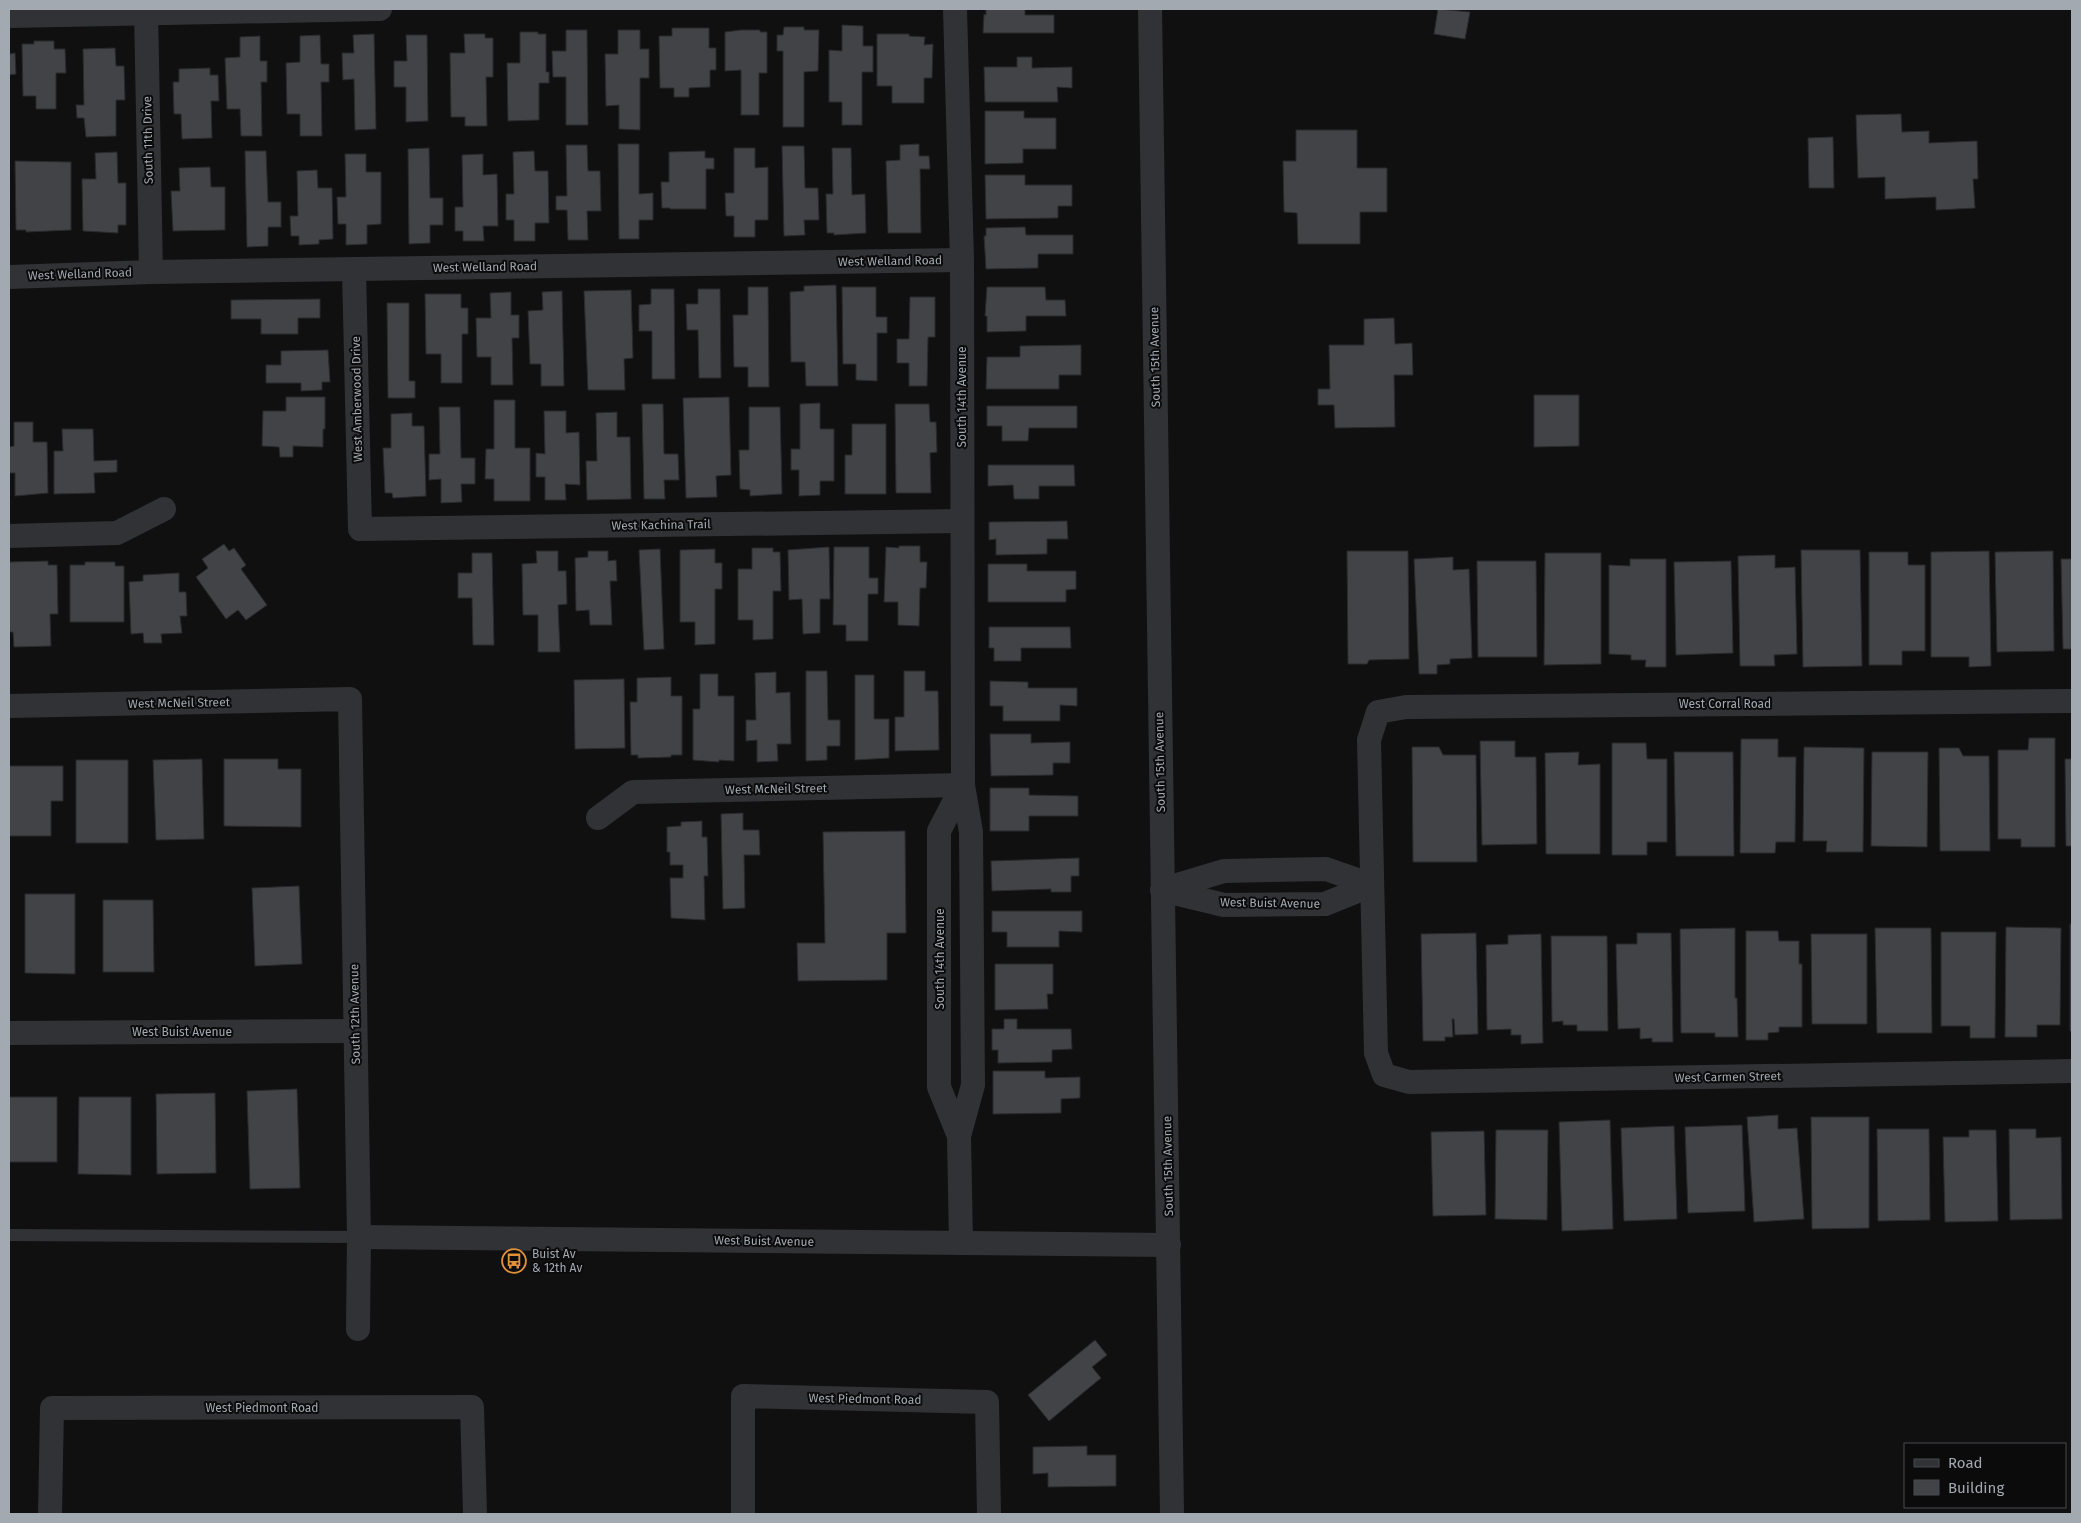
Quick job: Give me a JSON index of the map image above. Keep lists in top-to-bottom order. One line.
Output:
{"streets":{"street":["South 11th Drive","West Welland Road","South 15th Avenue","South 14th Avenue","West Amberwood Drive","West Kachina Trail","West McNeil Street","West Corral Road","West Buist Avenue","South 12th Avenue","West Carmen Street","West Piedmont Road"]},"crossings":[["South 11th Drive","West Welland Road"],["West Welland Road","South 14th Avenue"],["West Welland Road","West Amberwood Drive"],["South 15th Avenue","West Buist Avenue"],["South 14th Avenue","West Kachina Trail"],["South 14th Avenue","West McNeil Street"],["South 14th Avenue","West Buist Avenue"],["West Amberwood Drive","West Kachina Trail"],["West McNeil Street","South 12th Avenue"],["West Corral Road","West Buist Avenue"],["West Corral Road","West Carmen Street"],["West Buist Avenue","South 12th Avenue"],["West Buist Avenue","West Carmen Street"]],"places":{"bus stop":["Buist Av & 12th Av"]},"legend":["Road","Building"]}
